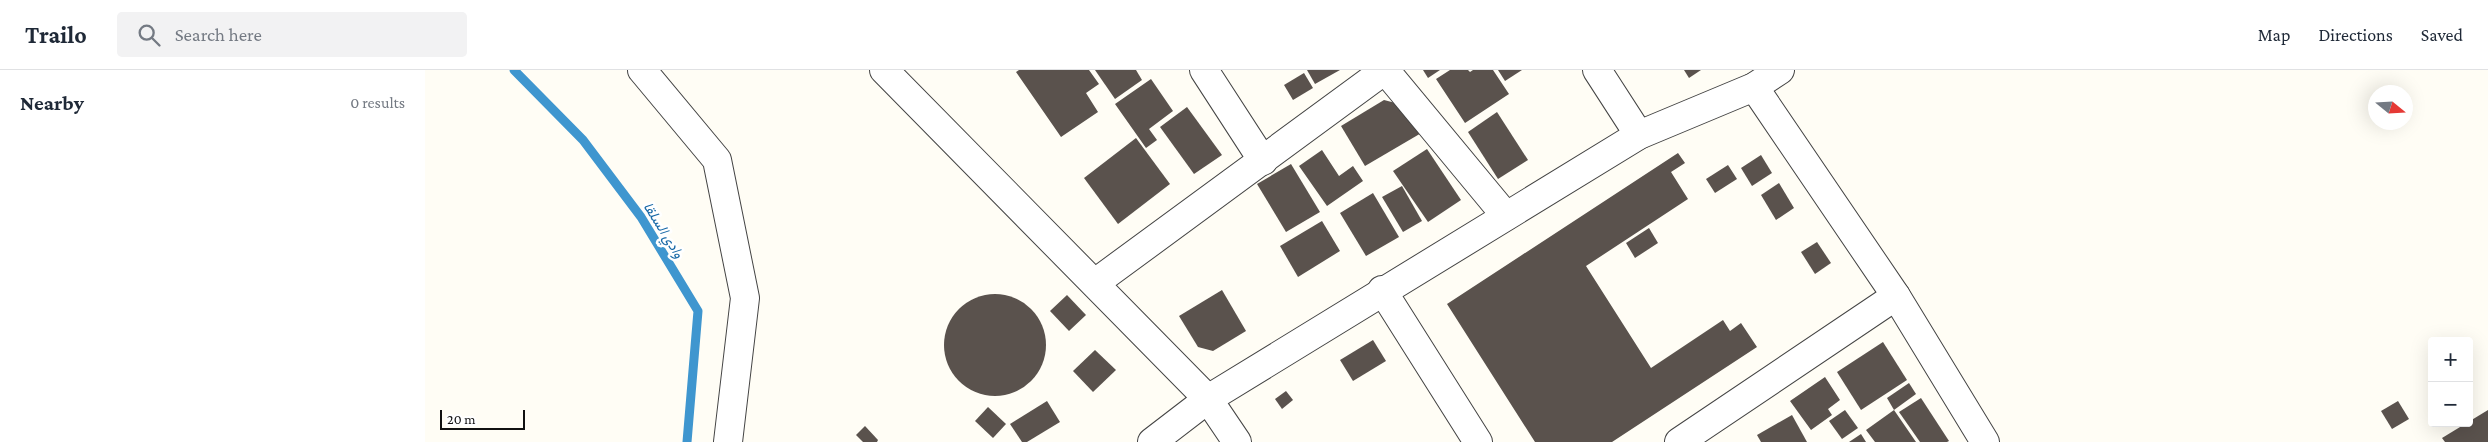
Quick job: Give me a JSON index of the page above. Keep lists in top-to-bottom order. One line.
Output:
{"water":["وادي السلقا"],"scale_bar":"20 m","north":"right","page":{"header":"Trailo","search":"Search here","nav":["Map","Directions","Saved"],"heading":["Nearby","0 results"],"map_buttons":["+","−"],"scale":"20 m"}}
